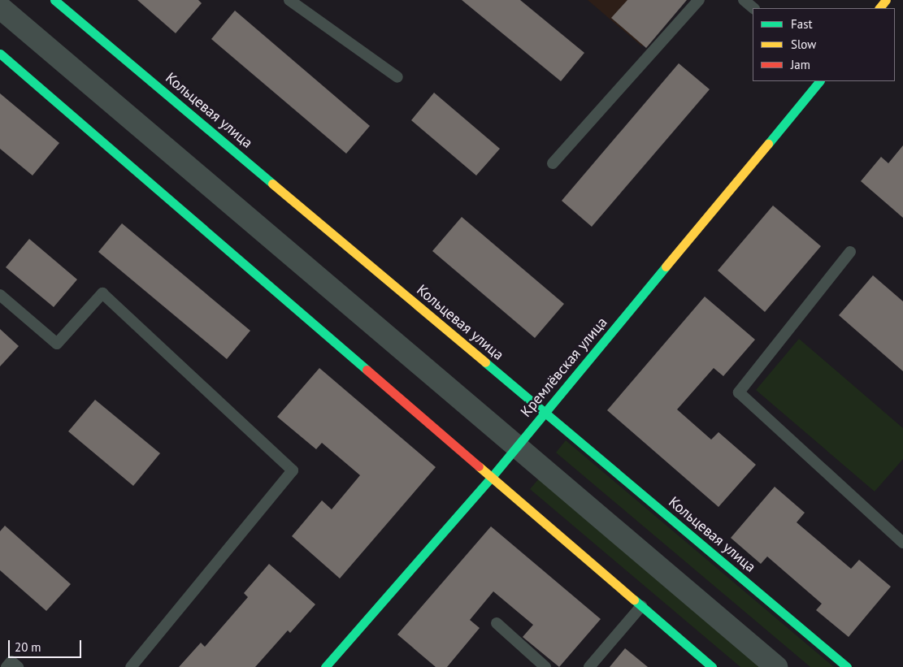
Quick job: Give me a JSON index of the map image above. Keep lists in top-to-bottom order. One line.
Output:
{"streets":{"main road":["Кольцевая улица","Кремлёвская улица"]},"crossings":[["Кольцевая улица","Кремлёвская улица"]],"legend":["Fast","Slow","Jam"],"scale_bar":"20 m"}
